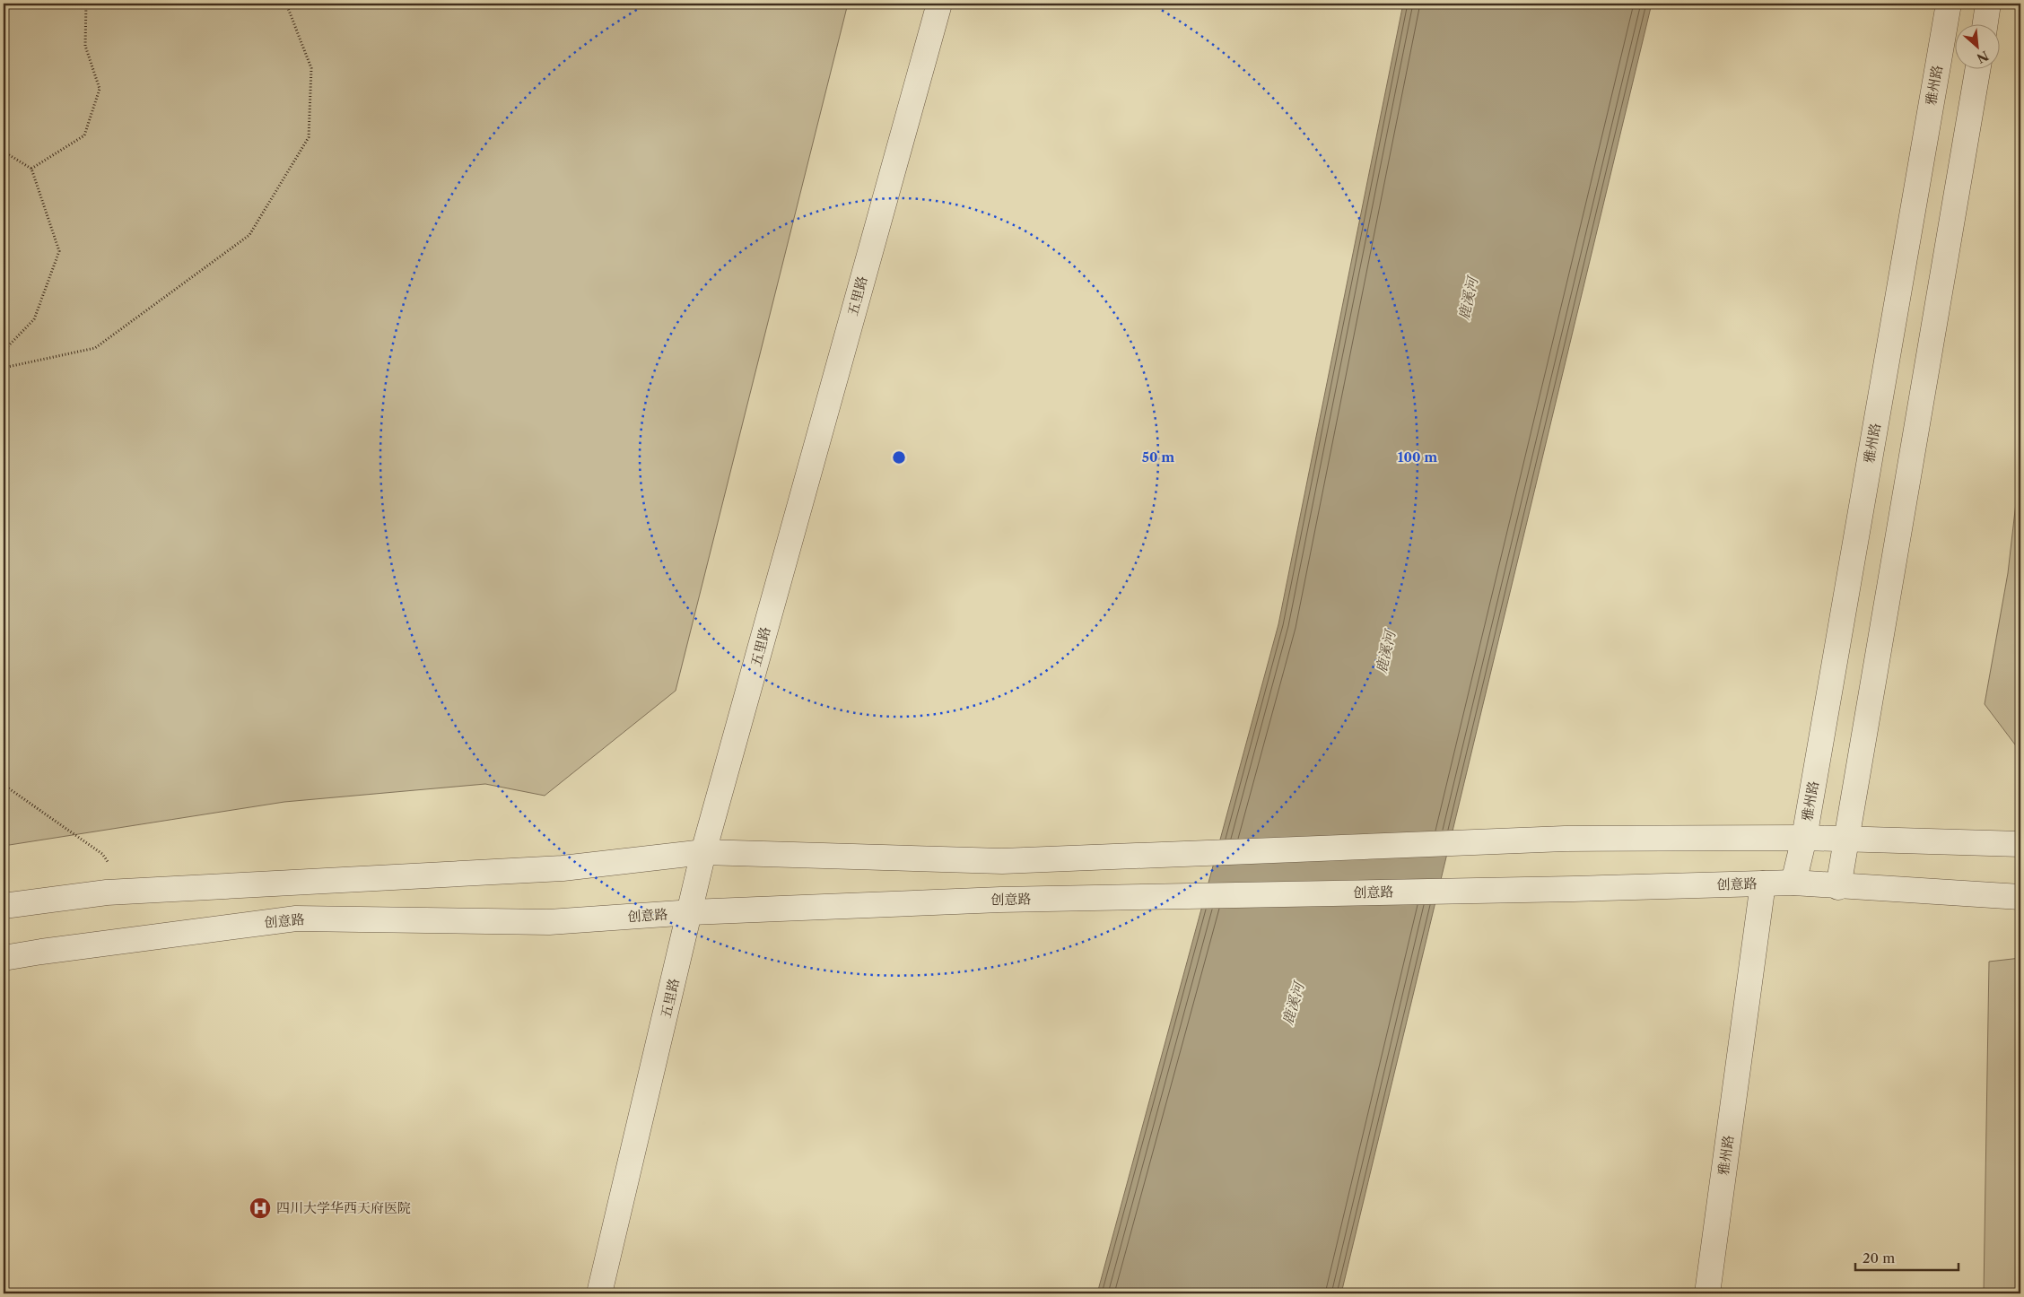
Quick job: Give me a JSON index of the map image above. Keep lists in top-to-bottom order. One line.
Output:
{"streets":{"street":["雅州路","五里路","创意路"]},"crossings":[["雅州路","创意路"],["五里路","创意路"]],"water":["鹿溪河"],"places":{"hospital":["四川大学华西天府医院"]},"scale_bar":"20 m","north":"bottom right","rings":["50 m","100 m"]}
